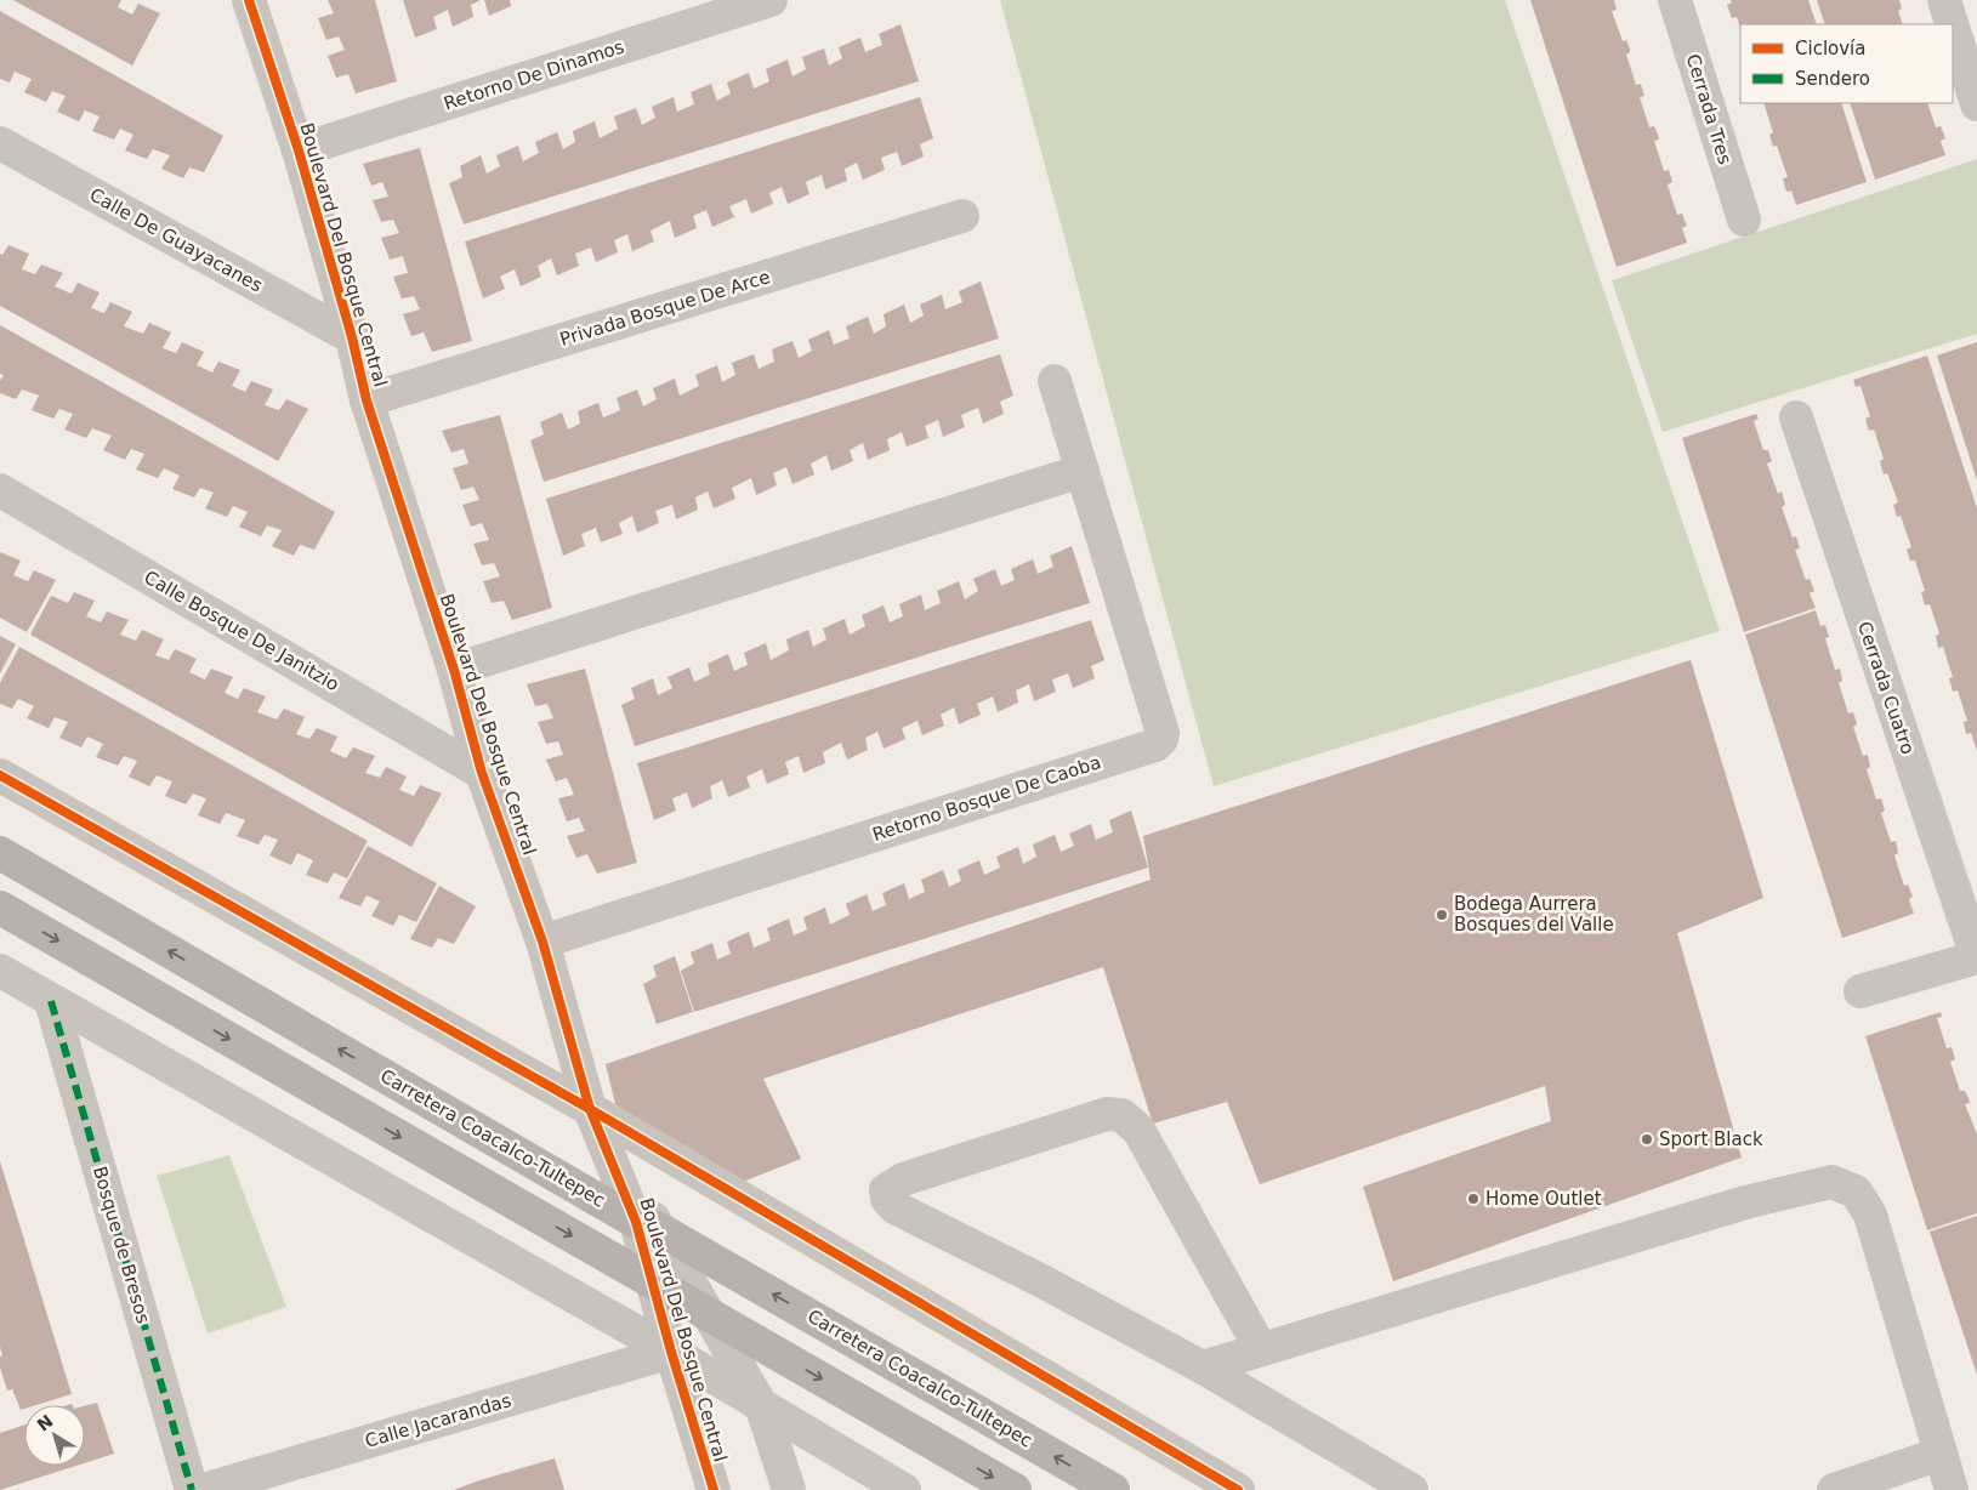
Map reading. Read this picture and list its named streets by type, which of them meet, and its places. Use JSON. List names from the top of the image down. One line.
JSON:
{"streets":{"main road":["Carretera Coacalco-Tultepec"],"street":["Retorno De Dinamos","Cerrada Tres","Calle De Guayacanes","Boulevard Del Bosque Central","Privada Bosque De Arce","Calle Bosque De Janitzio","Cerrada Cuatro","Retorno Bosque De Caoba","Bosque de Bresos","Calle Jacarandas"]},"crossings":[["Retorno De Dinamos","Boulevard Del Bosque Central"],["Calle De Guayacanes","Boulevard Del Bosque Central"],["Boulevard Del Bosque Central","Privada Bosque De Arce"],["Boulevard Del Bosque Central","Calle Bosque De Janitzio"],["Boulevard Del Bosque Central","Retorno Bosque De Caoba"],["Boulevard Del Bosque Central","Carretera Coacalco-Tultepec"],["Boulevard Del Bosque Central","Calle Jacarandas"]],"places":["Bodega Aurrera Bosques del Valle","Sport Black","Home Outlet"],"legend":["Ciclovía","Sendero"],"north":"top left"}
